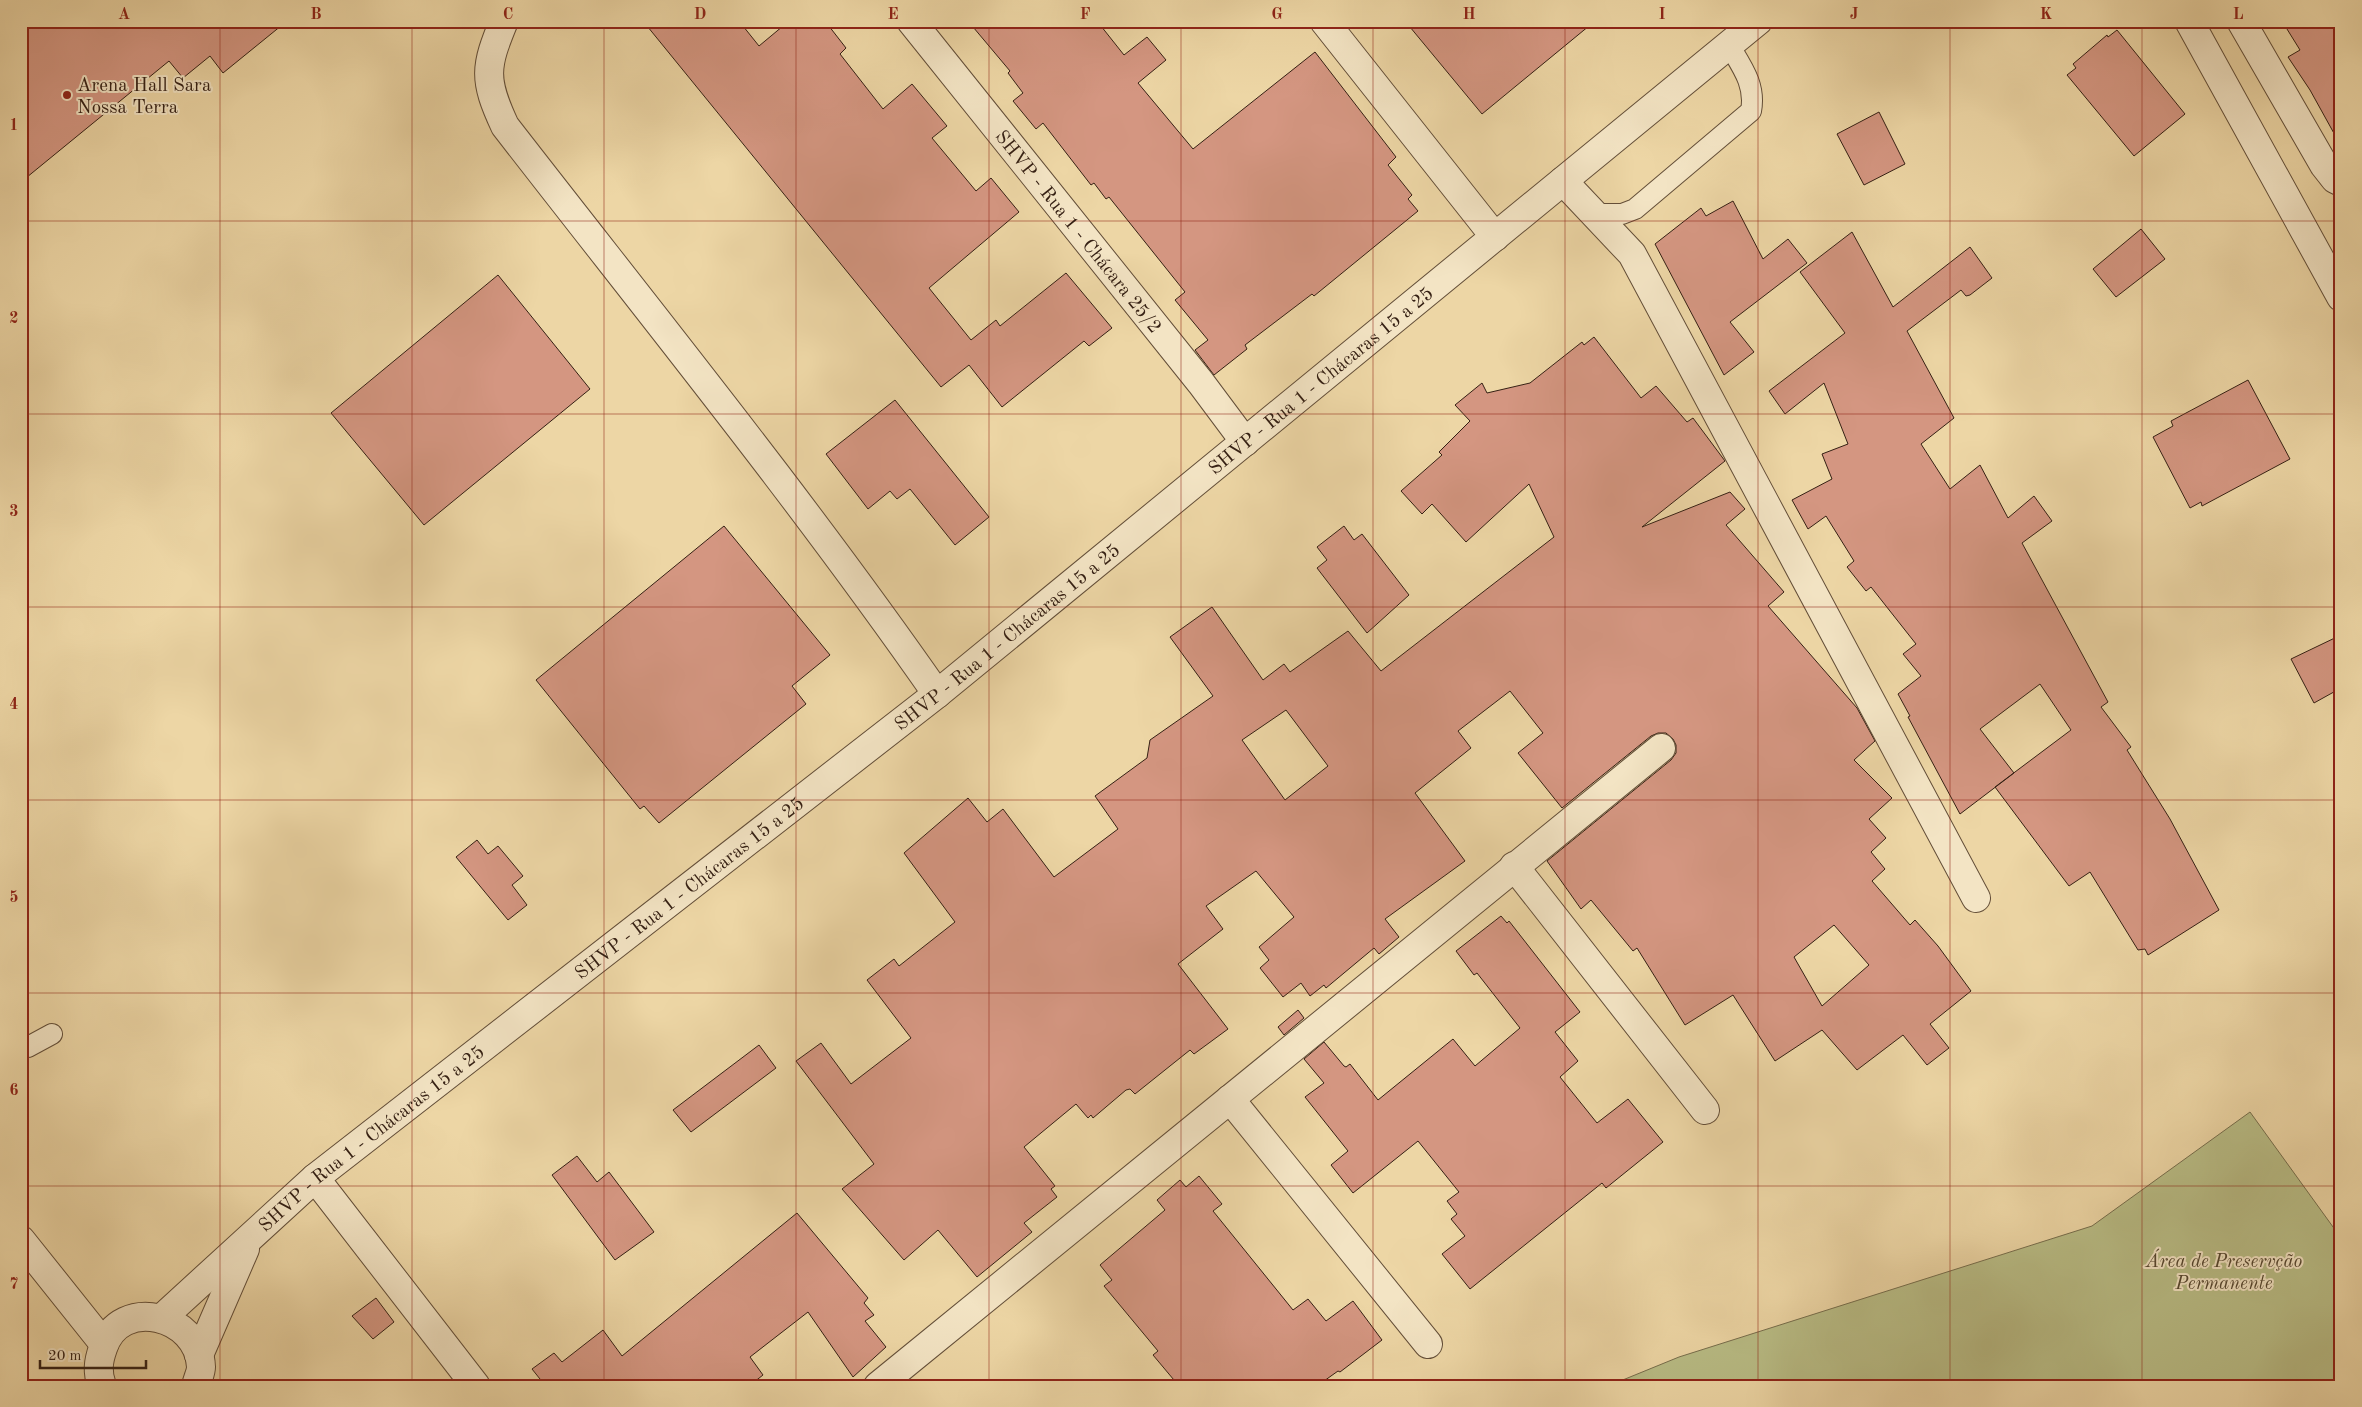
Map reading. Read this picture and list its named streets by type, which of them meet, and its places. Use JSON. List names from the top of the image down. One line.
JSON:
{"streets":{"street":["SHVP - Rua 1 - Chácara 25/2","SHVP - Rua 1 - Chácaras 15 a 25"]},"crossings":[["SHVP - Rua 1 - Chácara 25/2","SHVP - Rua 1 - Chácaras 15 a 25"]],"parks":["Área de Preservção Permanente"],"places":["Arena Hall Sara Nossa Terra"],"scale_bar":"20 m","grid":{"columns":["A","B","C","D","E","F","G","H","I","J","K","L"],"rows":["1","2","3","4","5","6","7"]}}
